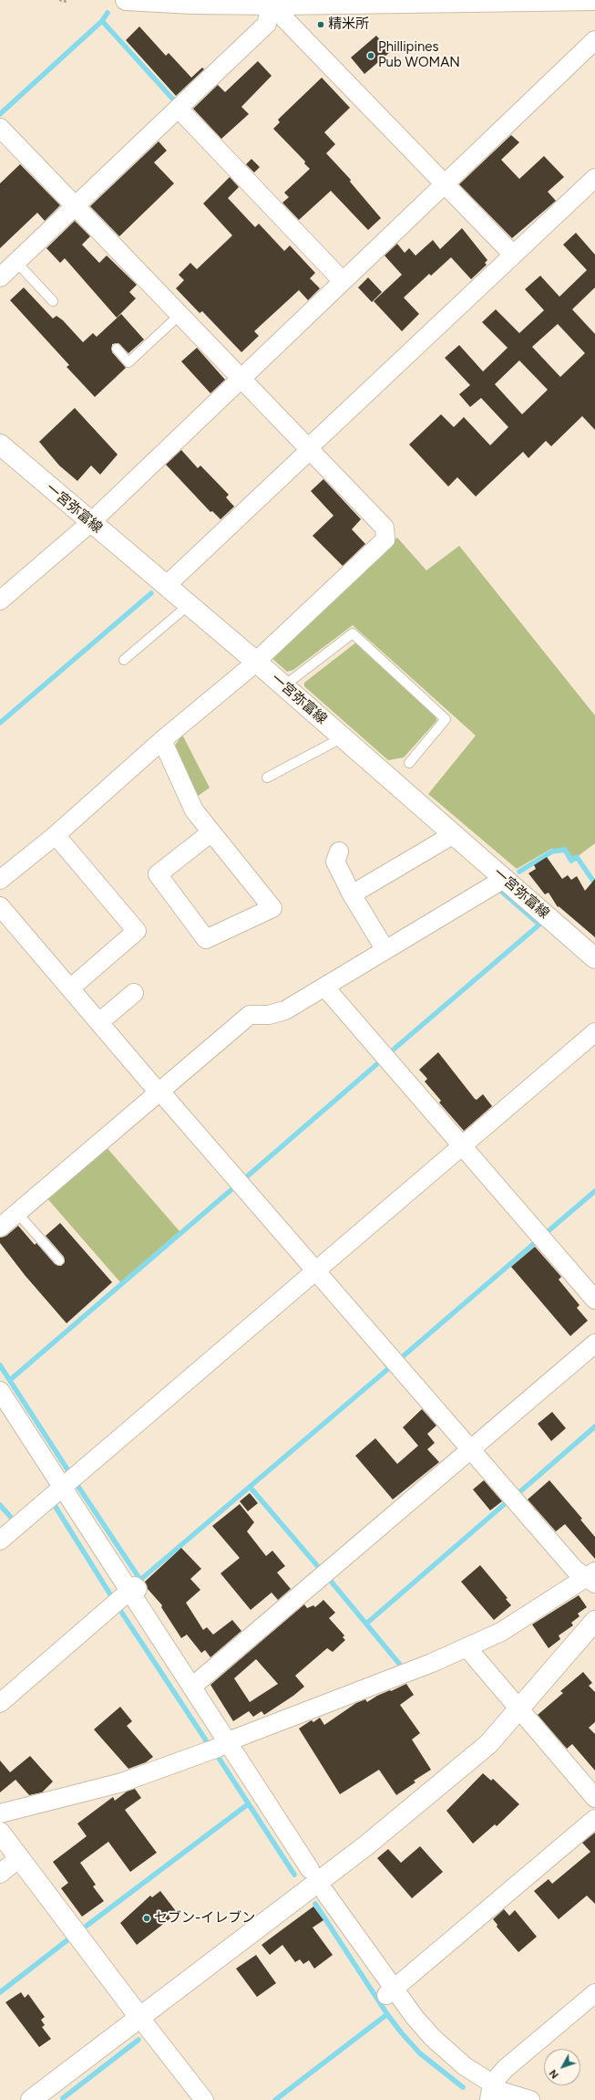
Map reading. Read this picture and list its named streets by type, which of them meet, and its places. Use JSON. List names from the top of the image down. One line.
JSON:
{"streets":{"main road":["一宮弥富線"]},"places":["精米所","Phillipines Pub WOMAN","セブン-イレブン"],"north":"bottom left"}
